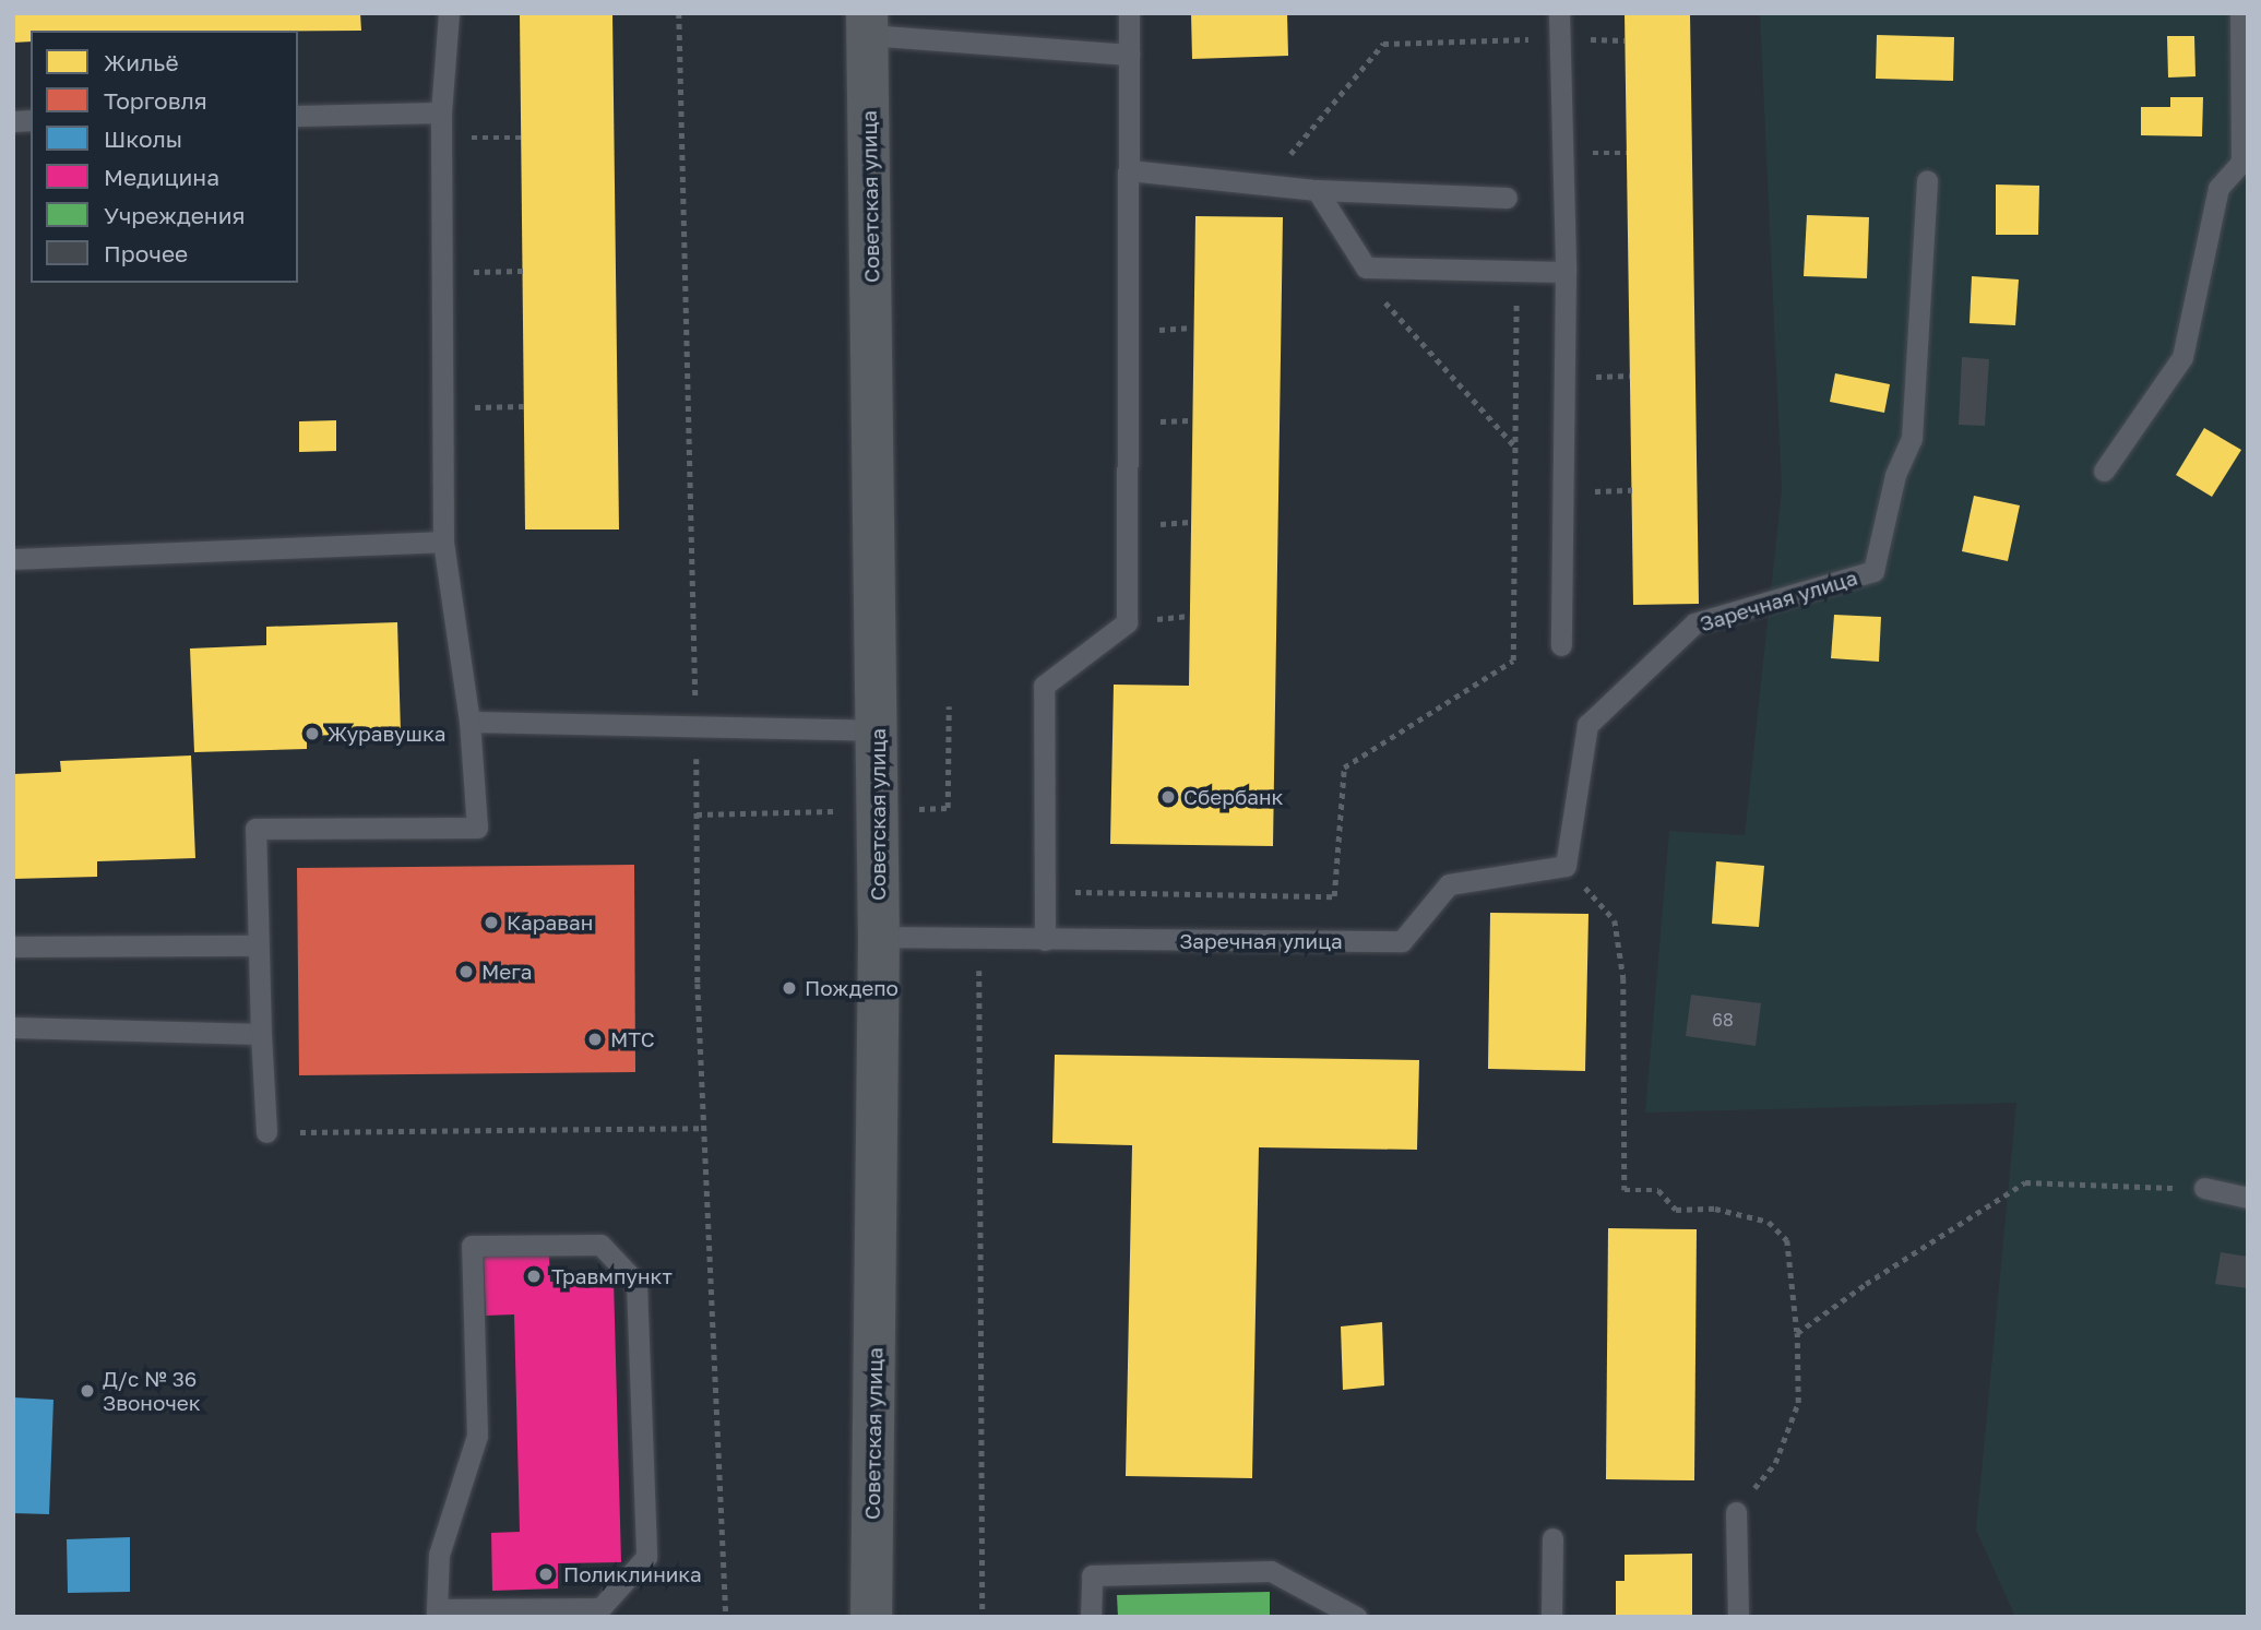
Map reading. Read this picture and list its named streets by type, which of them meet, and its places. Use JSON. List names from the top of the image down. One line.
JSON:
{"streets":{"main road":["Советская улица"],"lane":["Заречная улица"]},"crossings":[["Советская улица","Заречная улица"]],"places":["Журавушка","Сбербанк","Караван","Мега","Пождепо","МТС","Травмпункт","Д/с № 36 Звоночек","Поликлиника"],"house_numbers":["68"],"legend":["Жильё","Торговля","Школы","Медицина","Учреждения","Прочее"]}
